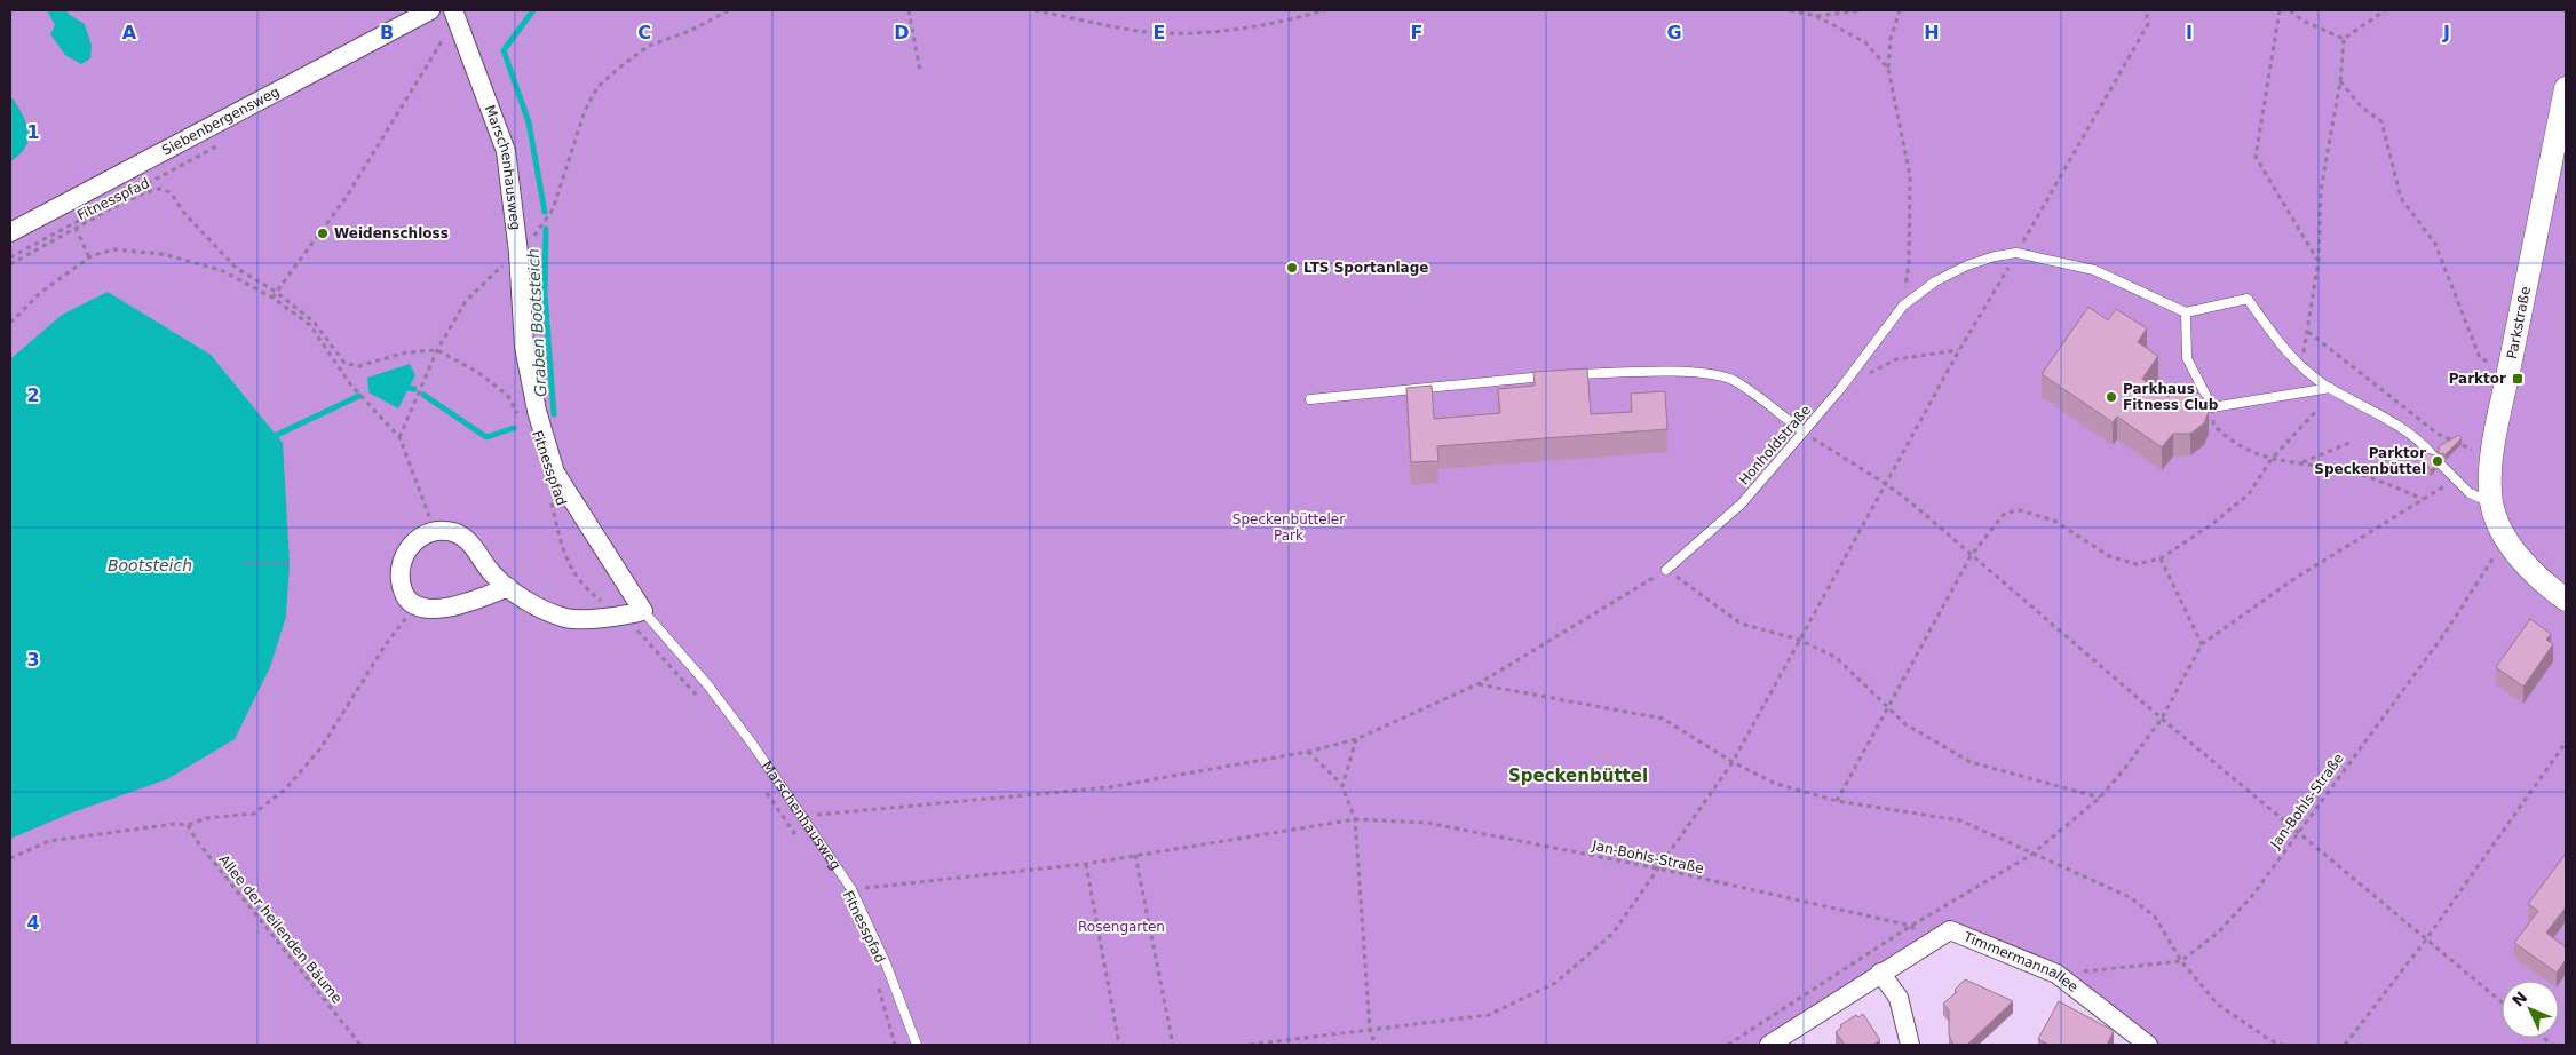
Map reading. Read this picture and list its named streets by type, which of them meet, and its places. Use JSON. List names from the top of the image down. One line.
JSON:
{"streets":{"street":["Siebenbergensweg","Marschenhausweg","Parkstraße","Timmermannallee"],"lane":["Honholdstraße"],"path":["Fitnesspfad","Jan-Bohls-Straße","Allee der heilenden Bäume"]},"crossings":[["Marschenhausweg","Jan-Bohls-Straße"],["Parkstraße","Jan-Bohls-Straße"]],"districts":["Speckenbüttel"],"water":["Graben Bootsteich","Bootsteich"],"parks":["Speckenbütteler Park","Rosengarten"],"places":{"other":["Weidenschloss","LTS Sportanlage","Parkhaus Fitness Club","Parktor Speckenbüttel"],"transit":["Parktor"]},"north":"top left","grid":{"columns":["A","B","C","D","E","F","G","H","I","J"],"rows":["1","2","3","4"]}}
